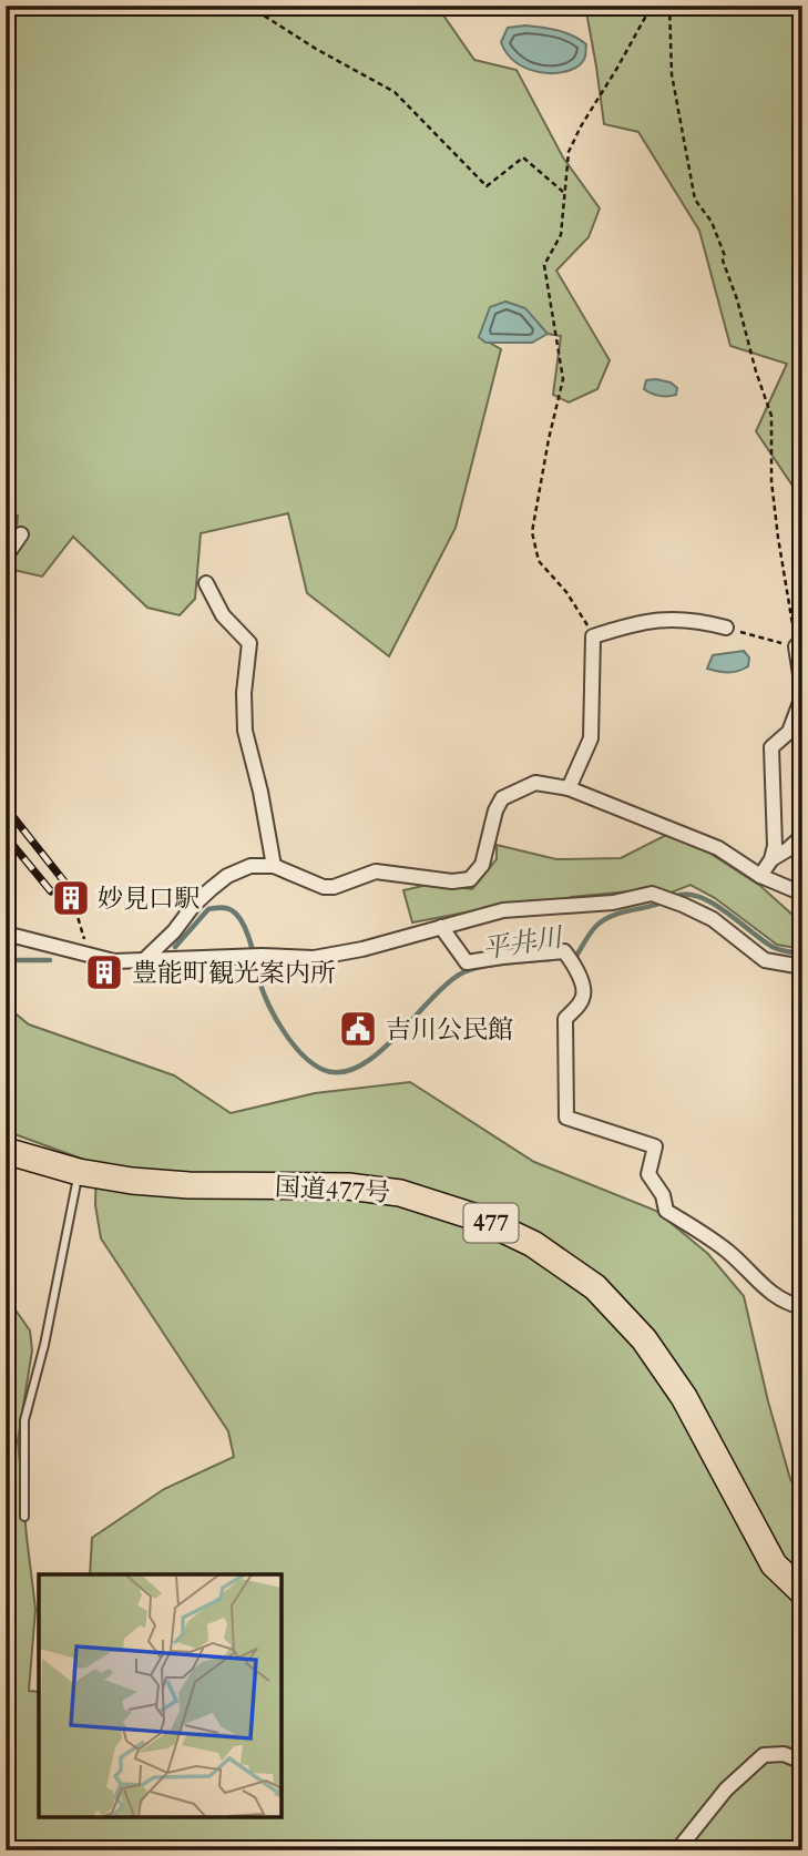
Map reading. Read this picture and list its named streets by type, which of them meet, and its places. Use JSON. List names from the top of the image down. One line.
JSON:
{"streets":{"highway":["国道477号","477"]},"water":["平井川"],"places":{"building":["妙見口駅","豊能町観光案内所"],"public building":["吉川公民館"]}}
